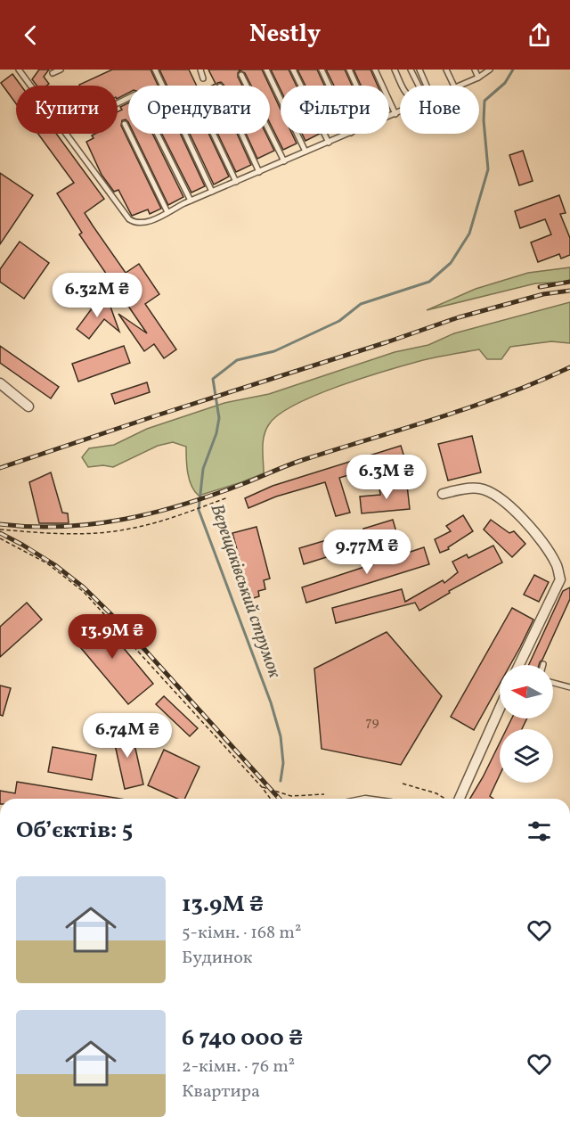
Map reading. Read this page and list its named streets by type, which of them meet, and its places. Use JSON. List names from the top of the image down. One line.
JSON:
{"water":["Верещаківський струмок"],"house_numbers":["79"],"north":"left","page":{"header":"Nestly","chip":["Купити","Орендувати","Фільтри","Нове"],"price":["6.32M ₴","6.3M ₴","9.77M ₴","13.9M ₴","6.74M ₴"],"heading":"Об’єктів: 5","list":[{"name":"13.9M ₴","note":"5-кімн. · 168 m² · Будинок"},{"name":"6 740 000 ₴","note":"2-кімн. · 76 m² · Квартира"}]}}
